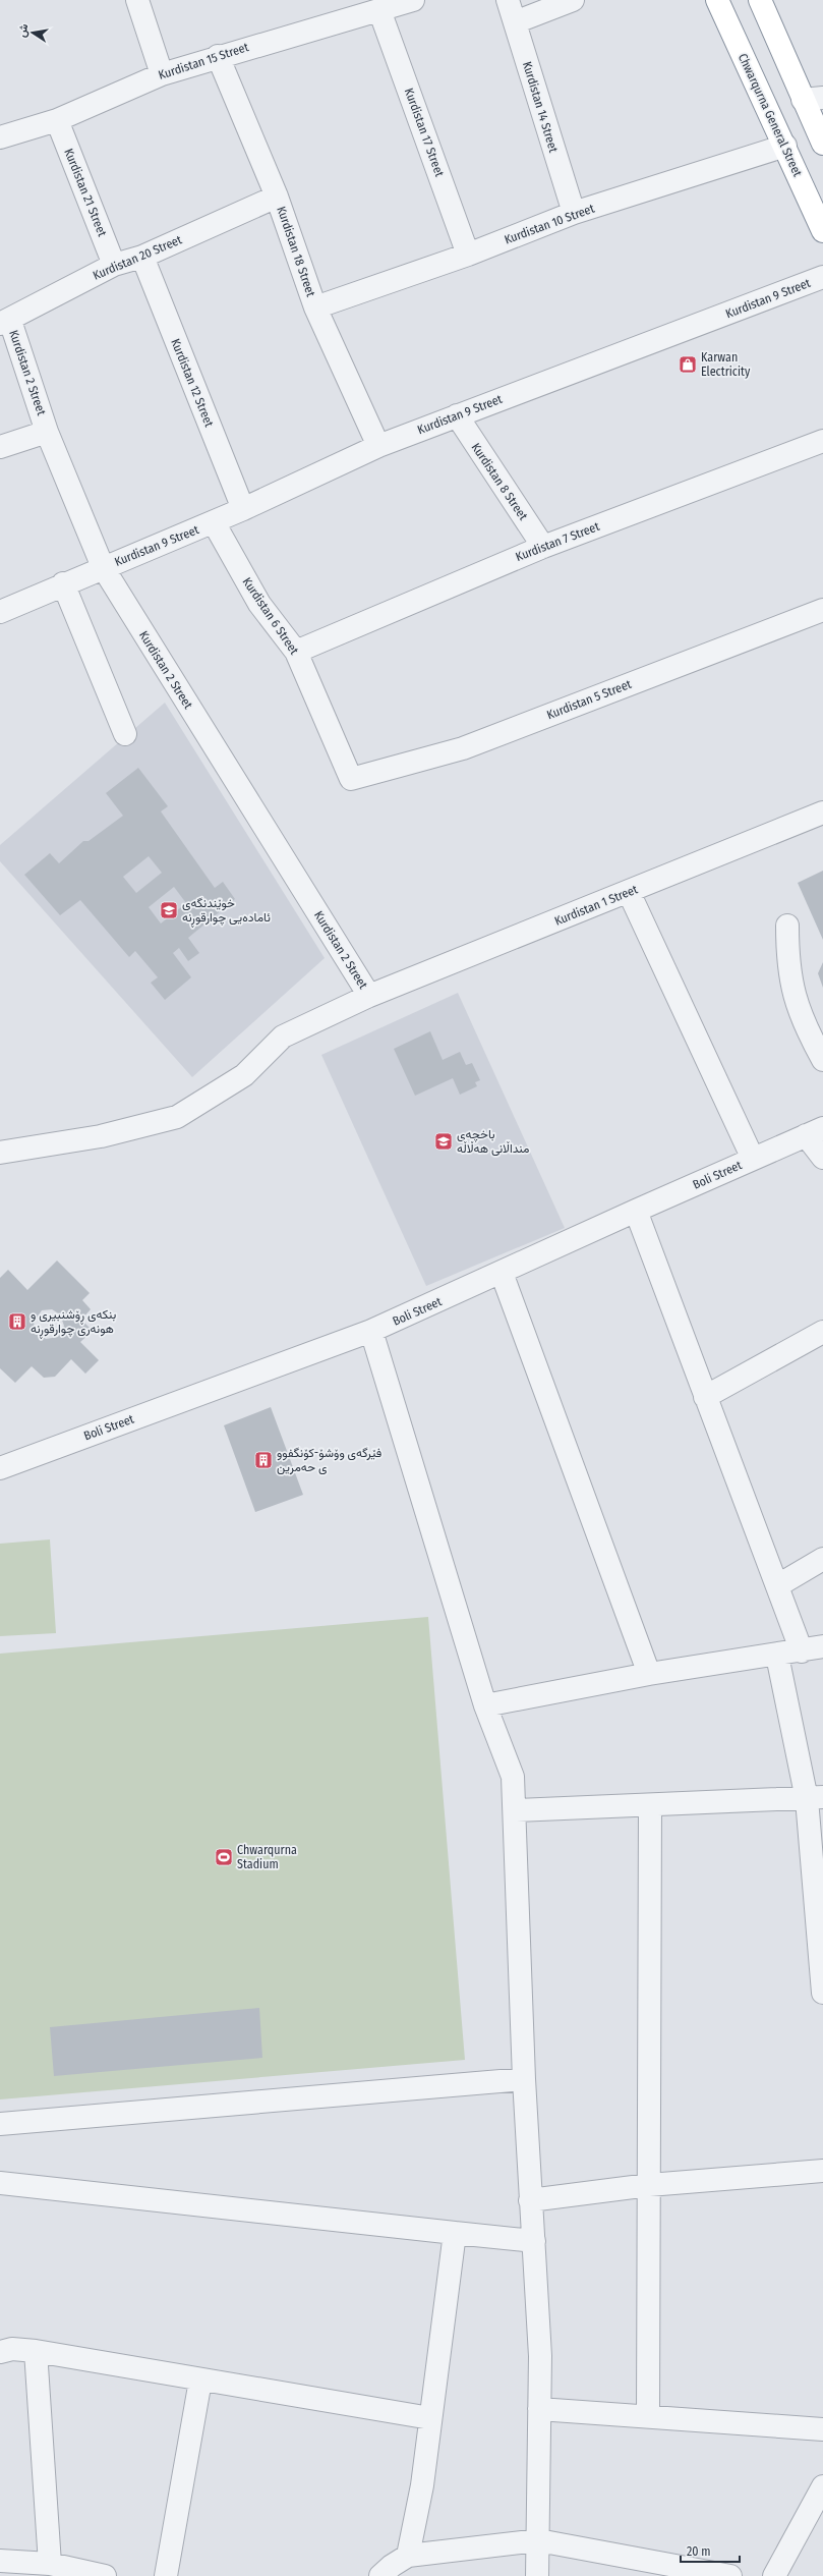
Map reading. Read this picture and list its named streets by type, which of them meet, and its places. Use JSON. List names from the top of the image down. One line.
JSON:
{"streets":{"highway":["Chwarqurna General Street"],"street":["Kurdistan 15 Street","Kurdistan 14 Street","Kurdistan 17 Street","Kurdistan 21 Street","Kurdistan 10 Street","Kurdistan 18 Street","Kurdistan 20 Street","Kurdistan 9 Street","Kurdistan 2 Street","Kurdistan 12 Street","Kurdistan 8 Street","Kurdistan 7 Street","Kurdistan 6 Street","Kurdistan 5 Street","Kurdistan 1 Street","Boli Street"]},"crossings":[["Kurdistan 15 Street","Kurdistan 17 Street"],["Kurdistan 15 Street","Kurdistan 21 Street"],["Kurdistan 15 Street","Kurdistan 18 Street"],["Kurdistan 14 Street","Kurdistan 10 Street"],["Chwarqurna General Street","Kurdistan 10 Street"],["Kurdistan 17 Street","Kurdistan 10 Street"],["Kurdistan 21 Street","Kurdistan 20 Street"],["Kurdistan 10 Street","Kurdistan 18 Street"],["Kurdistan 18 Street","Kurdistan 20 Street"],["Kurdistan 18 Street","Kurdistan 9 Street"],["Kurdistan 20 Street","Kurdistan 2 Street"],["Kurdistan 20 Street","Kurdistan 12 Street"],["Kurdistan 9 Street","Kurdistan 2 Street"],["Kurdistan 9 Street","Kurdistan 12 Street"],["Kurdistan 9 Street","Kurdistan 8 Street"],["Kurdistan 9 Street","Kurdistan 6 Street"],["Kurdistan 2 Street","Kurdistan 1 Street"],["Kurdistan 8 Street","Kurdistan 7 Street"],["Kurdistan 7 Street","Kurdistan 6 Street"],["Kurdistan 6 Street","Kurdistan 5 Street"]],"places":{"shop":["Karwan Electricity"],"school or university":["خوێندنگەی ئامادەیی چوارقوڕنە","باخچەی منداڵانی هەڵاڵە"],"building":["بنکەی ڕۆشنبیری و هونەری چوارقوڕنە","فێرگەی وۆشۆ-کۆنگفوو ی حەمرین"],"sports":["Chwarqurna Stadium"]},"scale_bar":"20 m","north":"left"}
